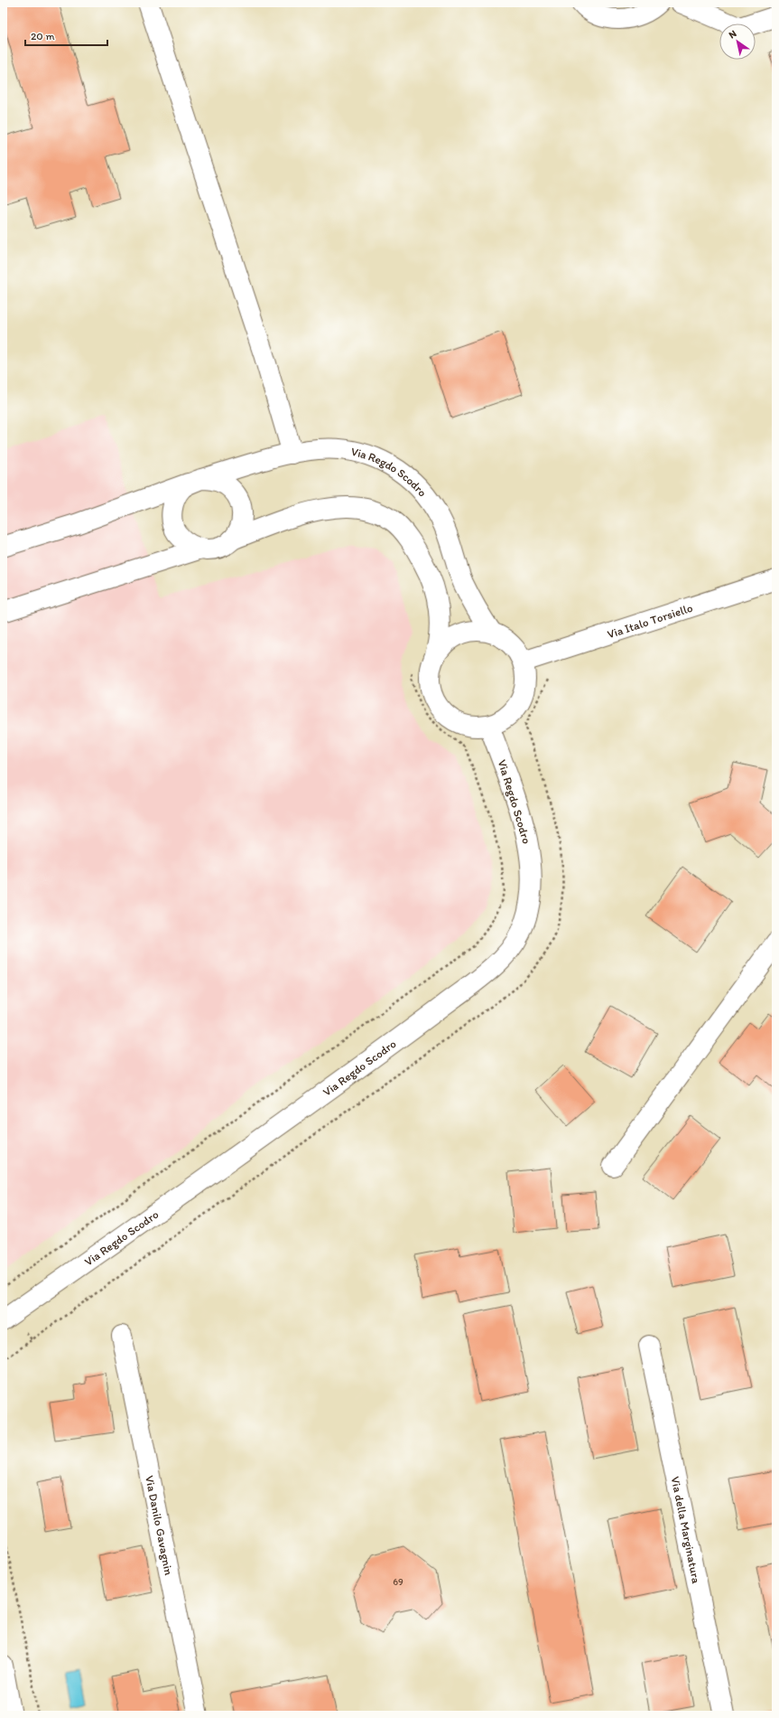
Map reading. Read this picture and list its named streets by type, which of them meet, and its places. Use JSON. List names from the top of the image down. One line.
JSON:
{"streets":{"street":["Via Regdo Scodro","Via Italo Torsiello","Via Danilo Gavagnin","Via della Marginatura"]},"crossings":[["Via Regdo Scodro","Via Italo Torsiello"]],"house_numbers":["69"],"scale_bar":"20 m","north":"top left"}
